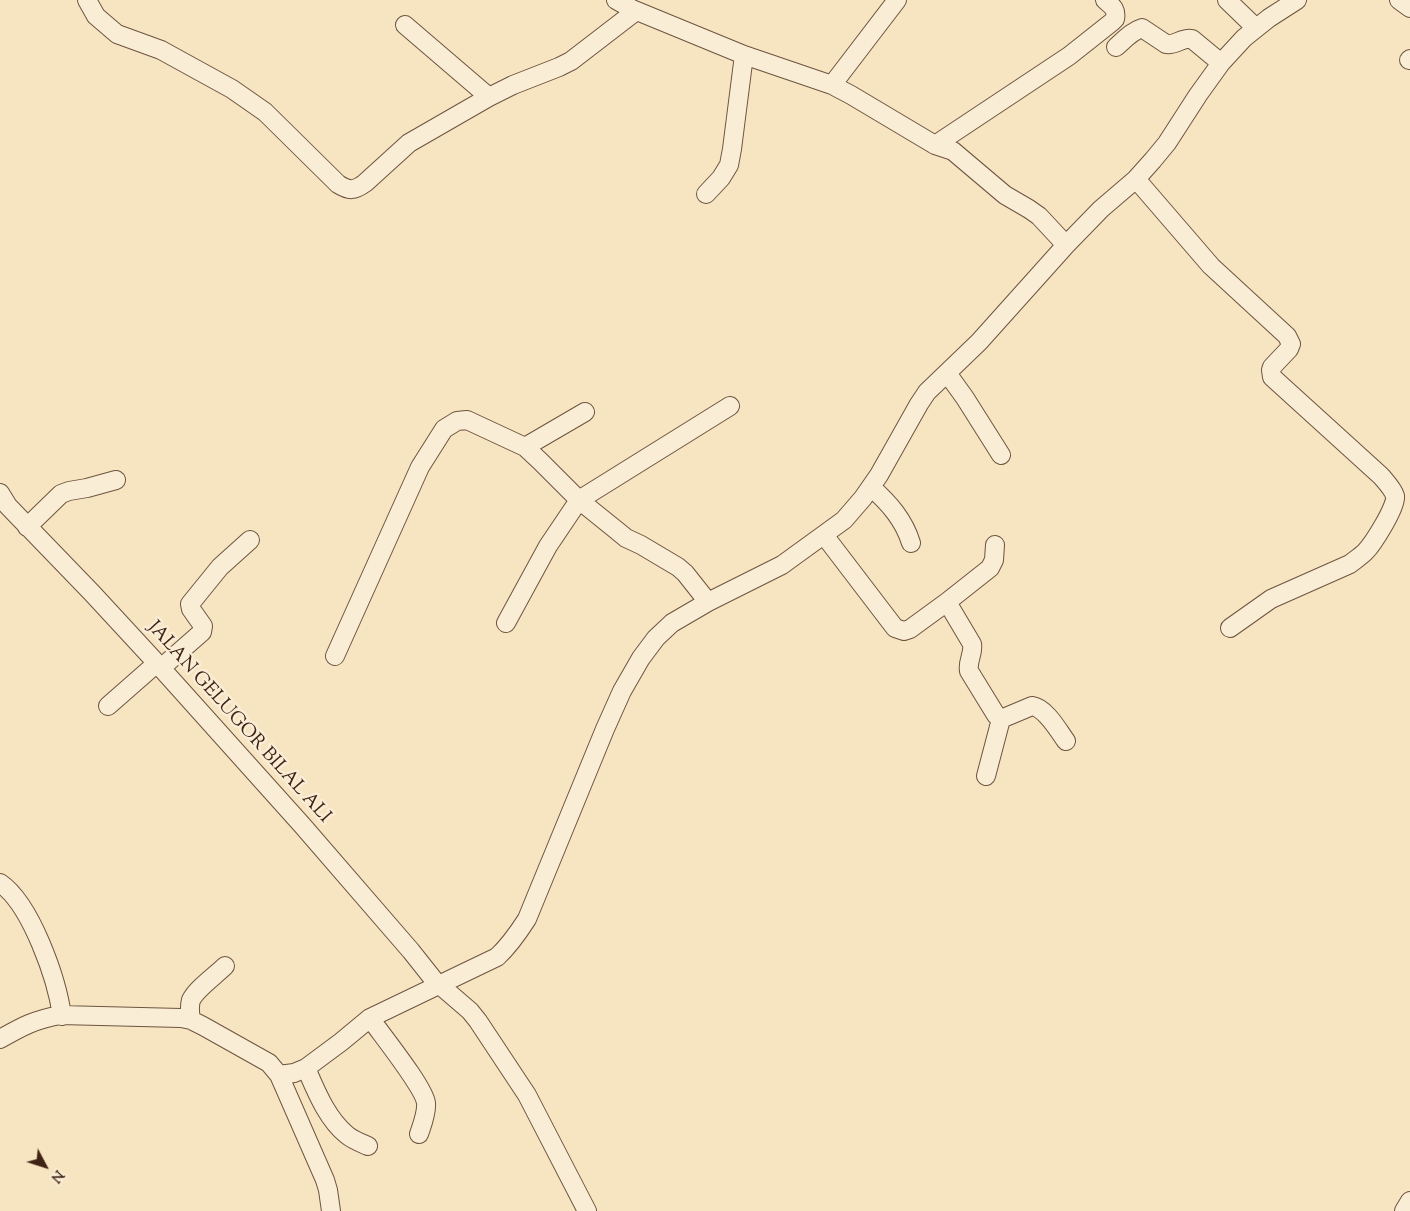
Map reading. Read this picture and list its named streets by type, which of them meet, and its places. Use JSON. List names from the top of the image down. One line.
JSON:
{"streets":{"street":["JALAN GELUGOR BILAL ALI"]},"north":"bottom right"}
